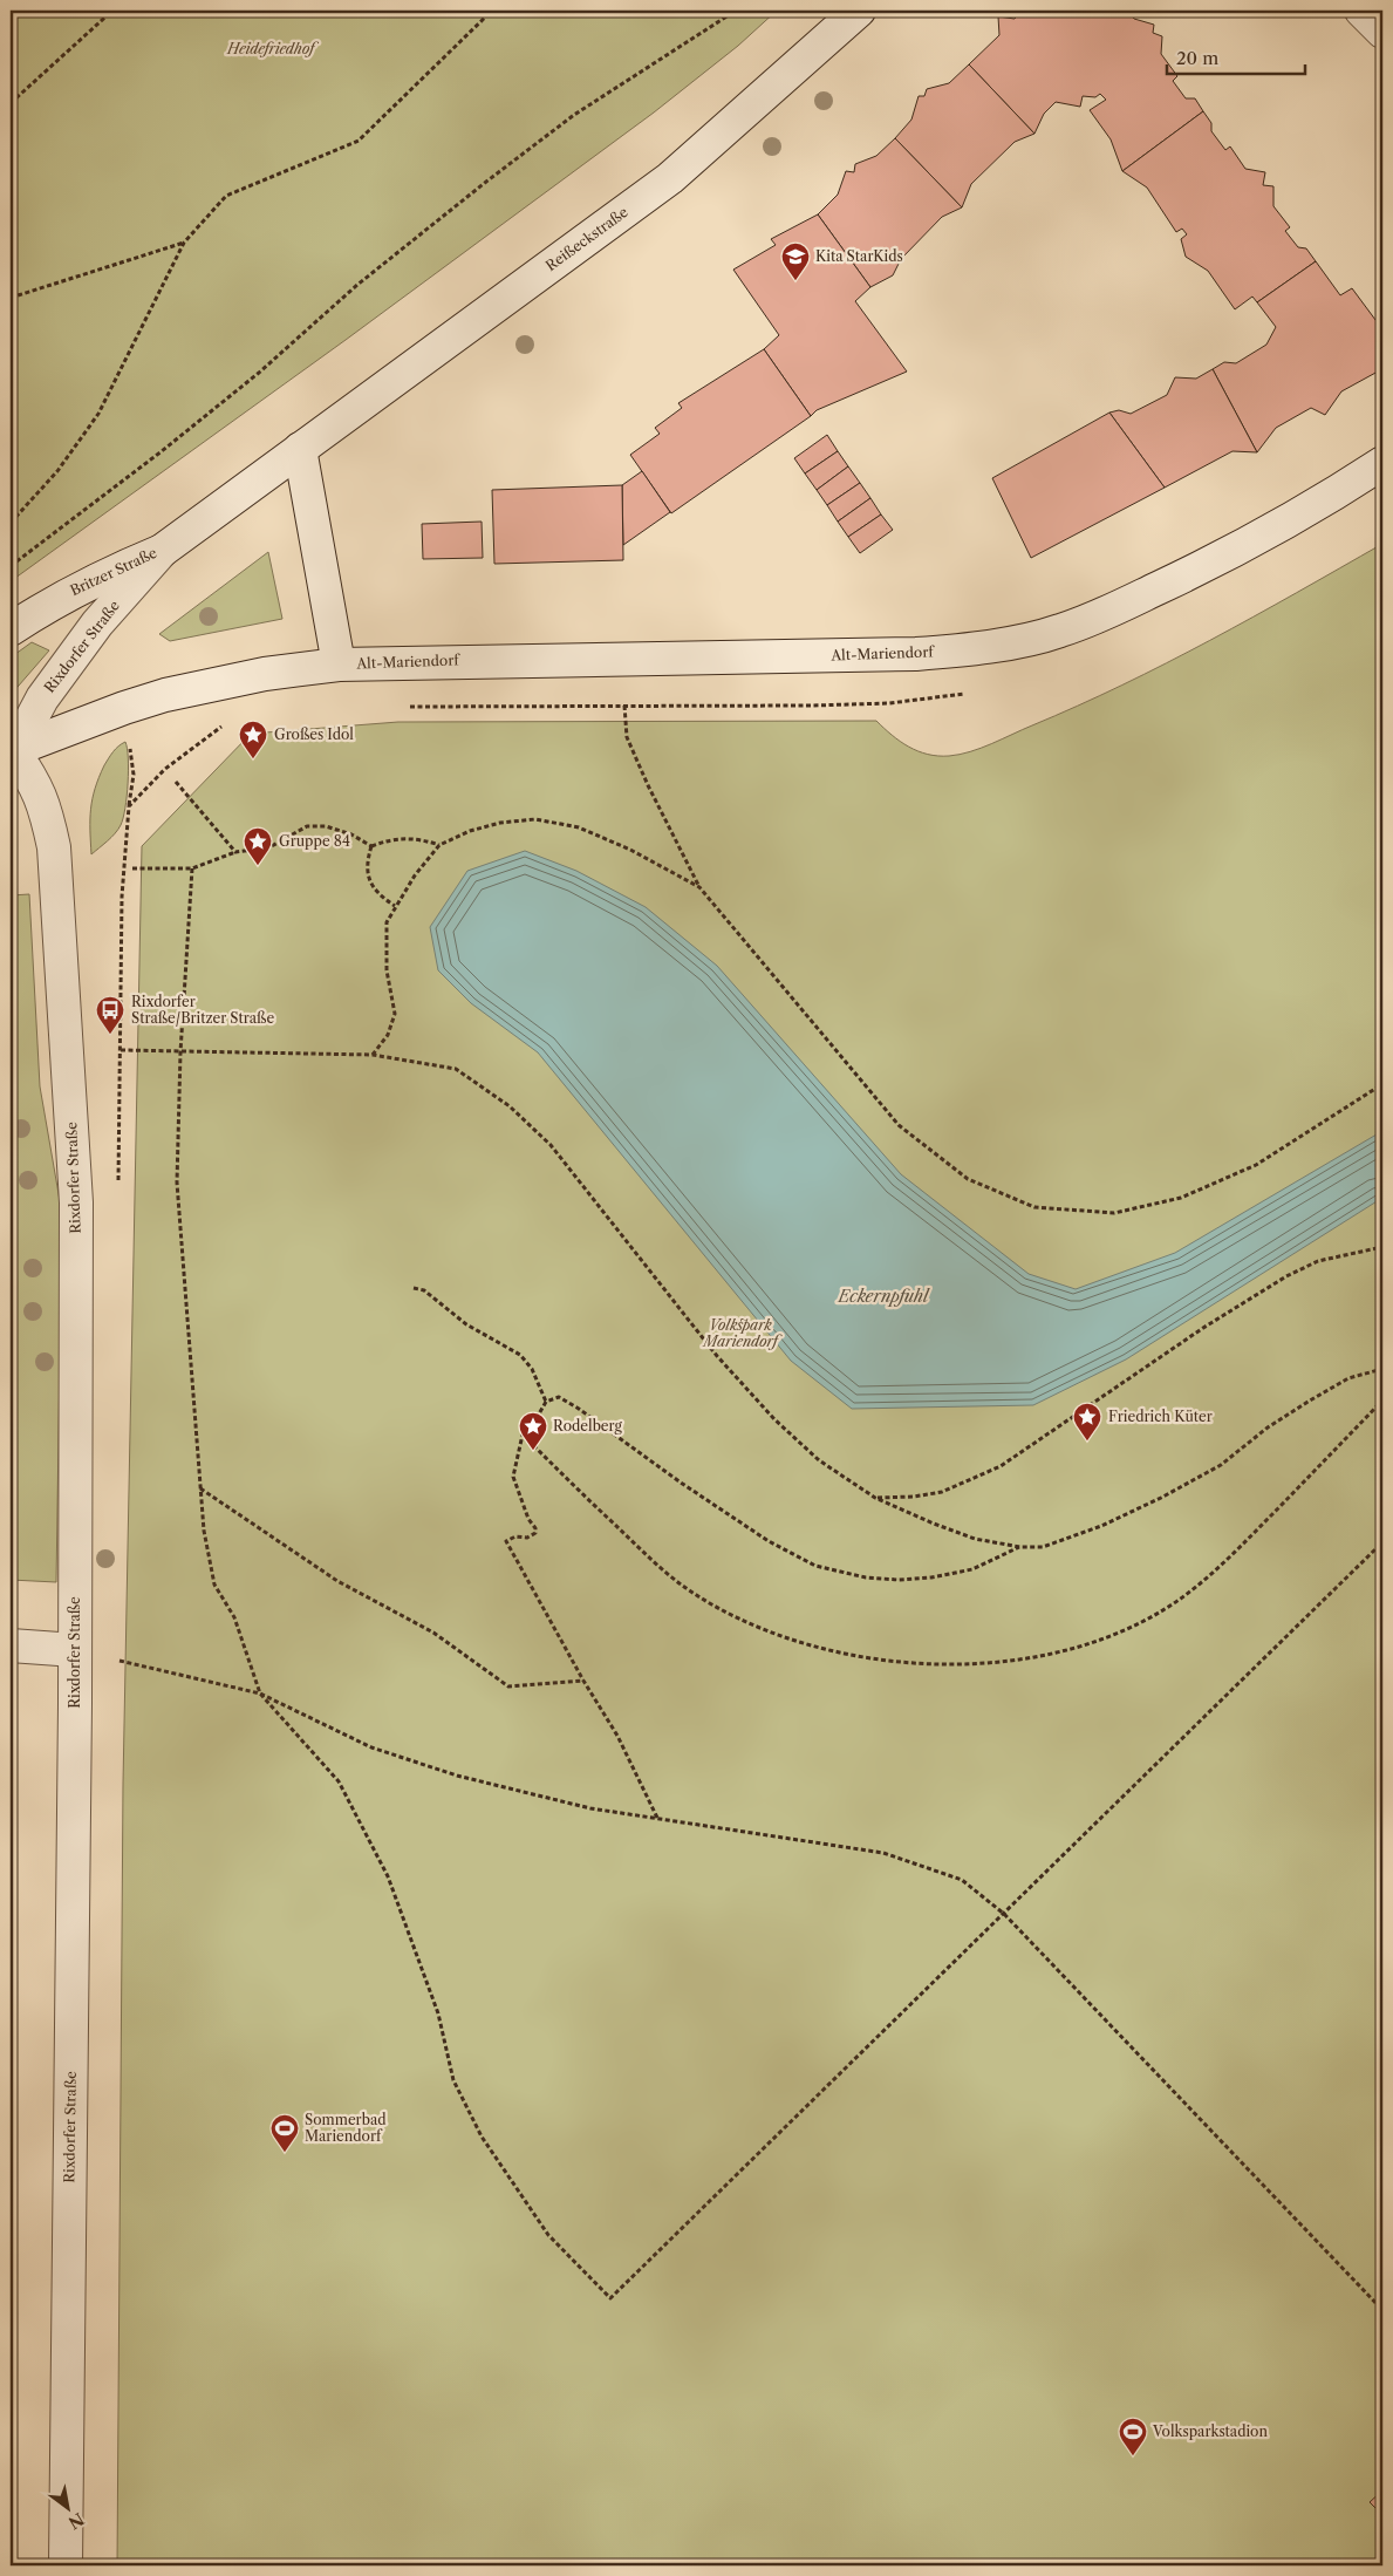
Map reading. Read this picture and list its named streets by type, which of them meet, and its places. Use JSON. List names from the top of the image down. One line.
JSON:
{"streets":{"main road":["Reißeckstraße","Britzer Straße","Rixdorfer Straße","Alt-Mariendorf"]},"crossings":[["Reißeckstraße","Britzer Straße"],["Britzer Straße","Rixdorfer Straße"]],"water":["Eckernpfuhl"],"parks":["Heidefriedhof","Volkspark Mariendorf"],"places":{"school or university":["Kita StarKids"],"place":["Großes Idol","Gruppe 84","Friedrich Küter","Rodelberg"],"bus stop":["Rixdorfer Straße/Britzer Straße"],"sports":["Sommerbad Mariendorf","Volksparkstadion"]},"scale_bar":"20 m","north":"bottom right"}
